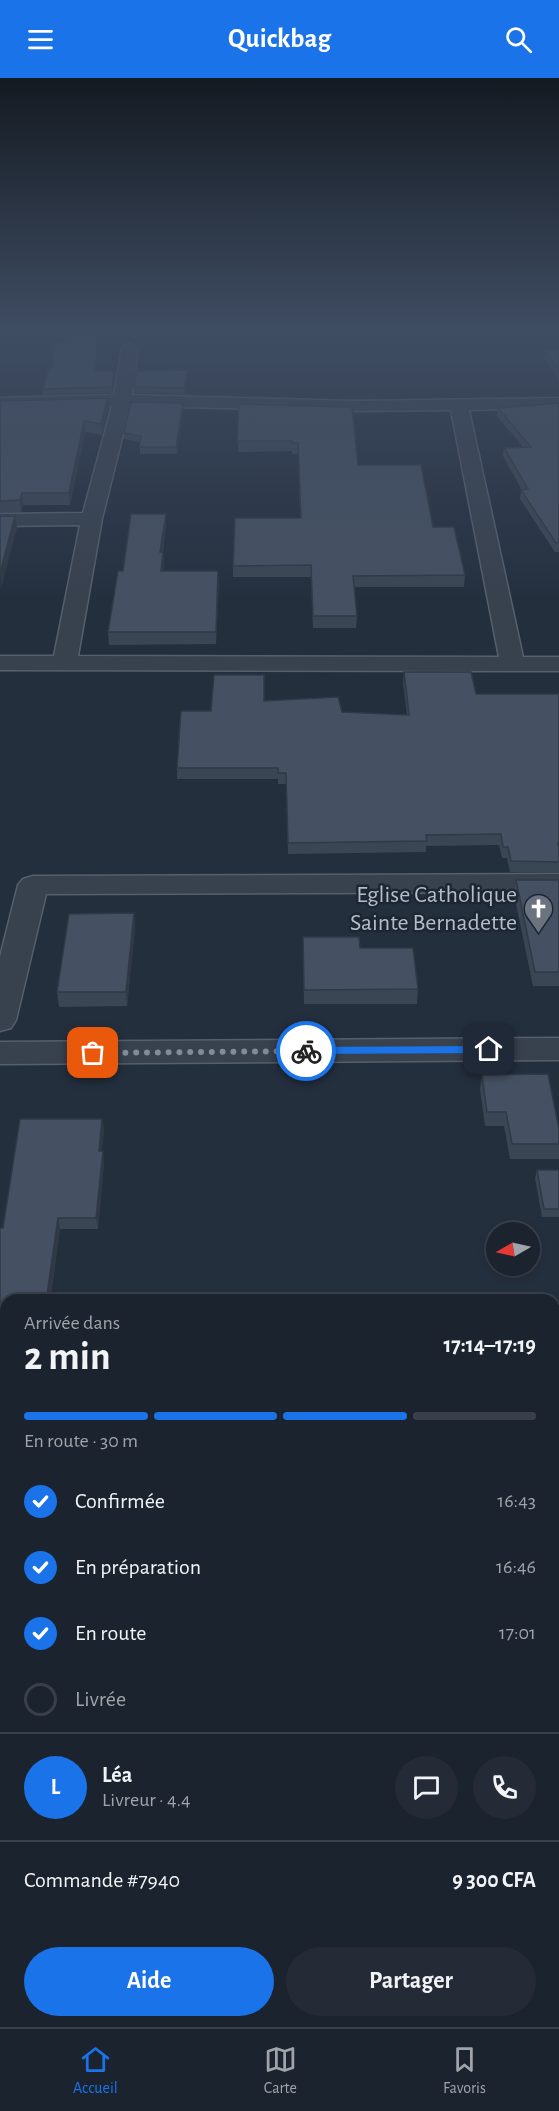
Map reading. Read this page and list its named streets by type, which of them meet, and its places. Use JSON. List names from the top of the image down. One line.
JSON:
{"places":{"church":["Eglise Catholique Sainte Bernadette"]},"north":"left","page":{"header":"Quickbag","heading":["2 min","Arrivée dans","17:14–17:19"],"panel":["Léa","Livreur · 4.4","Commande #7940","9 300 CFA"],"bar":"En route · 30 m","list":[["Confirmée","16:43"],["En préparation","16:46"],["En route","17:01"],"Livrée"],"round":"L","buttons":["Aide","Partager"],"tabs":["Accueil","Carte","Favoris"]}}
